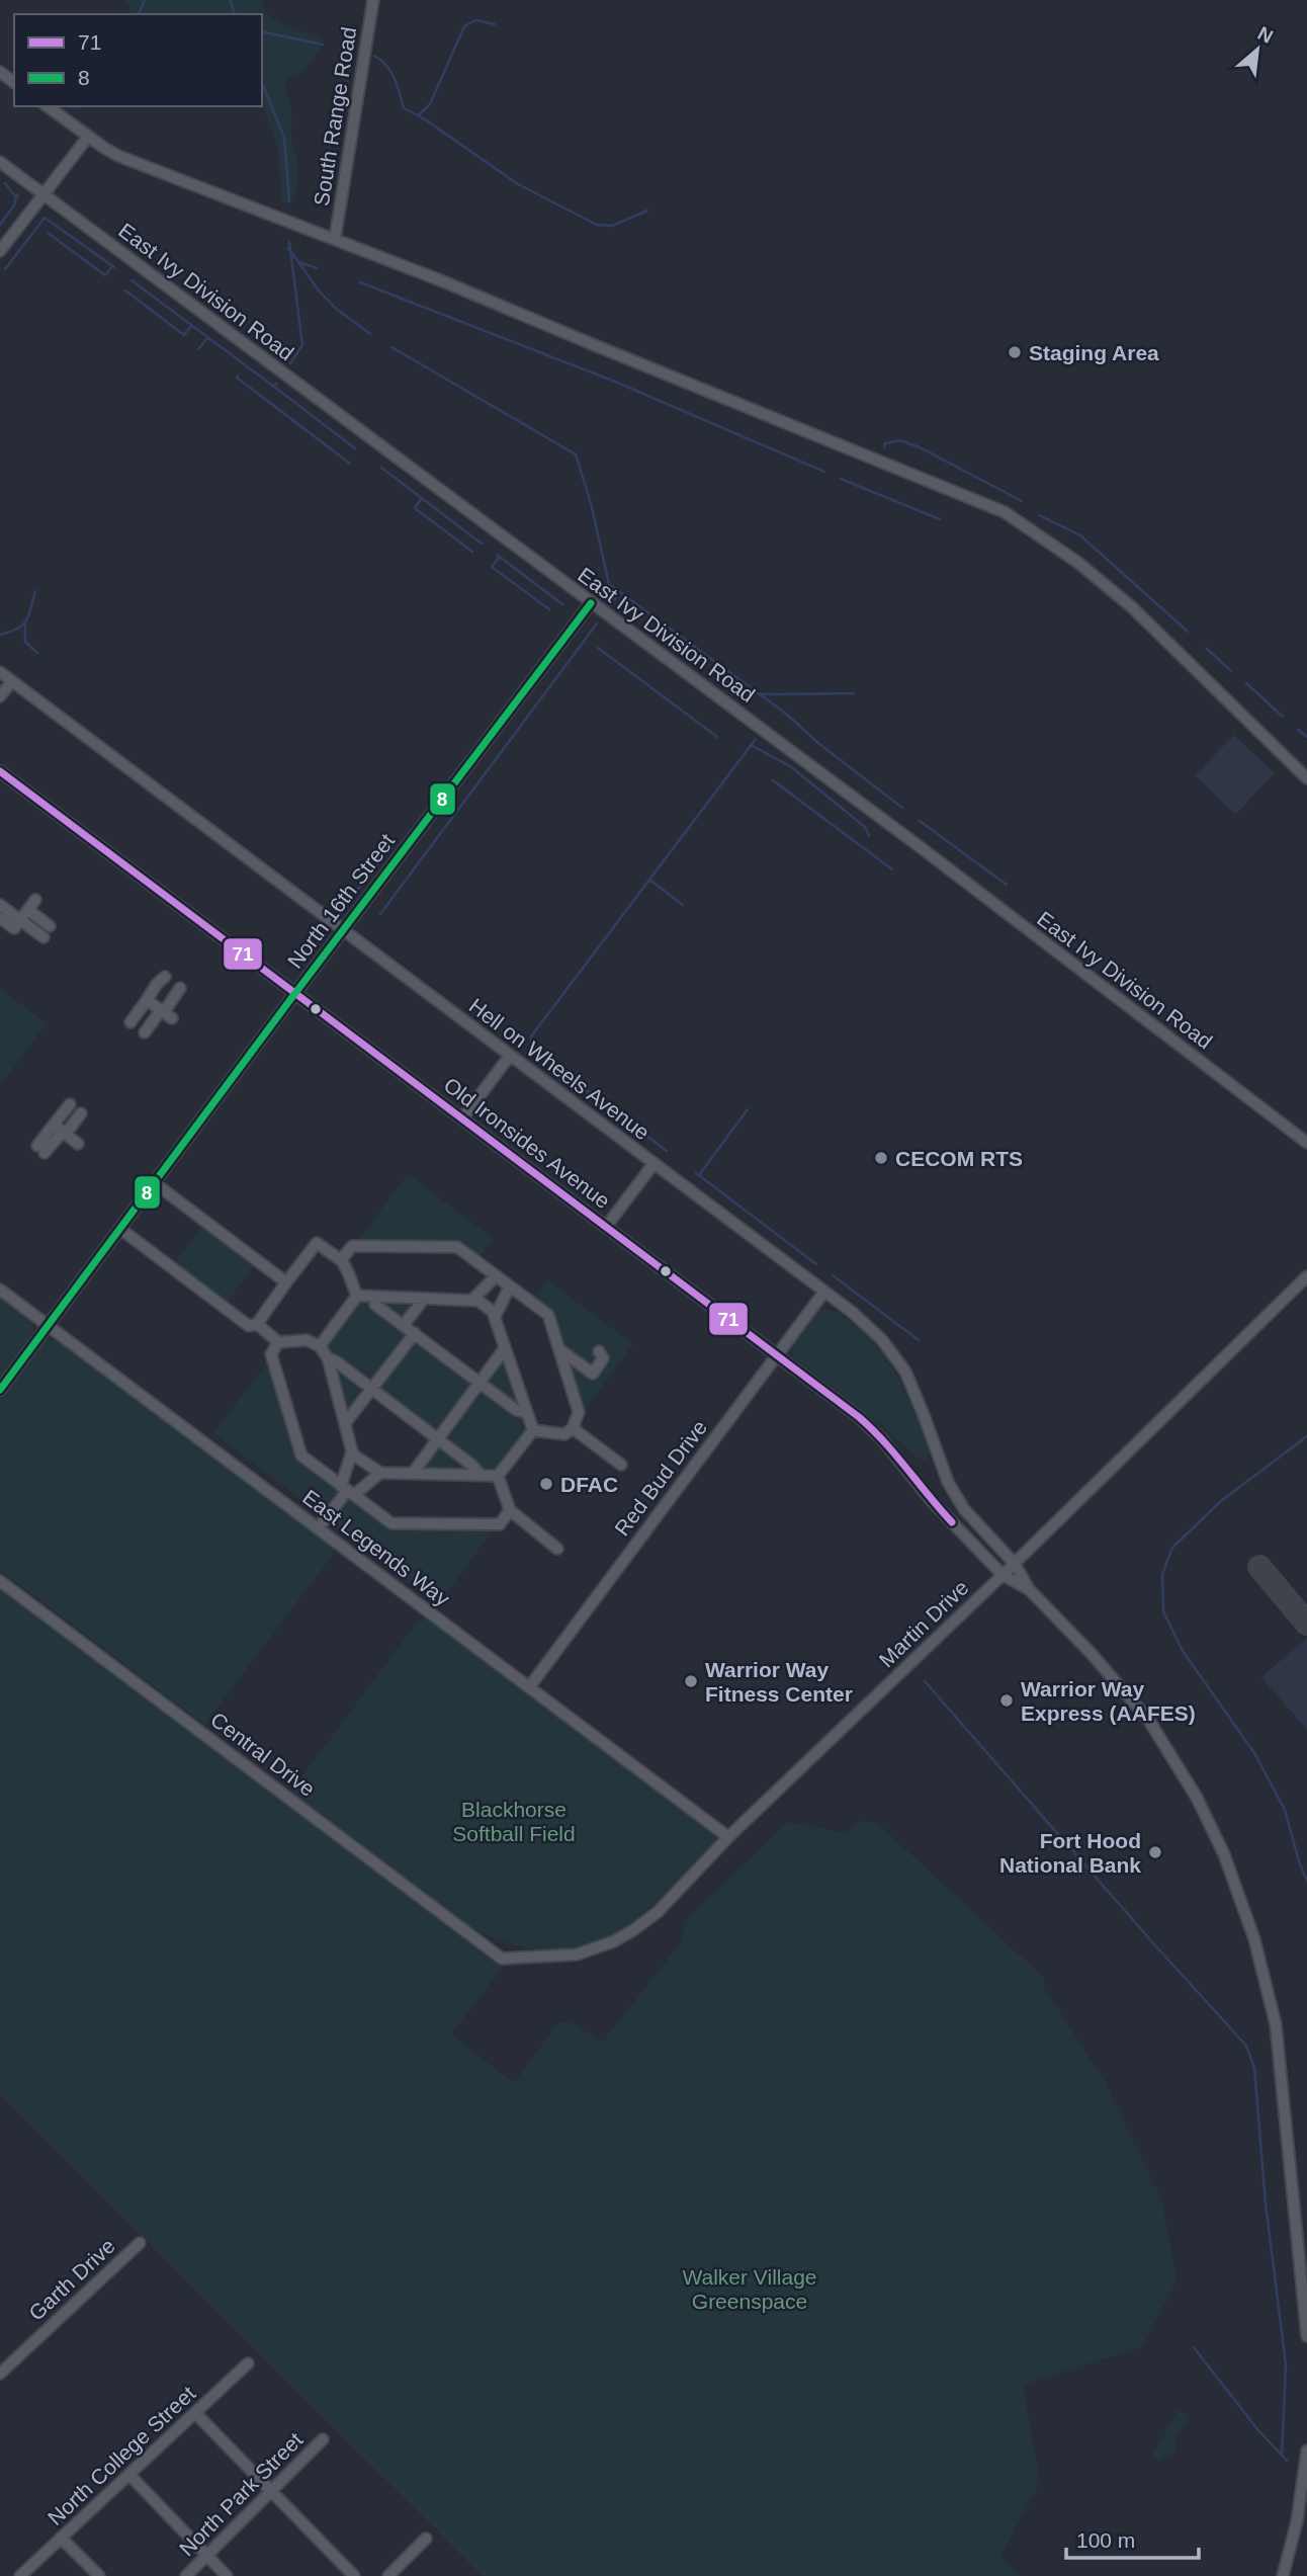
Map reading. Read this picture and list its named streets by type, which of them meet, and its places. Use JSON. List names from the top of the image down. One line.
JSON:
{"streets":{"street":["South Range Road","East Ivy Division Road","North 16th Street","Hell on Wheels Avenue","Old Ironsides Avenue","Red Bud Drive","East Legends Way","Martin Drive","Central Drive","Garth Drive","North College Street","North Park Street"]},"crossings":[["East Ivy Division Road","North 16th Street"],["North 16th Street","Hell on Wheels Avenue"],["North 16th Street","Old Ironsides Avenue"],["North 16th Street","East Legends Way"],["Hell on Wheels Avenue","Old Ironsides Avenue"],["Hell on Wheels Avenue","Red Bud Drive"],["Hell on Wheels Avenue","Martin Drive"],["Old Ironsides Avenue","Red Bud Drive"],["Old Ironsides Avenue","Martin Drive"],["Red Bud Drive","East Legends Way"],["East Legends Way","Martin Drive"],["Martin Drive","Central Drive"]],"parks":["Blackhorse Softball Field","Walker Village Greenspace"],"places":["Staging Area","CECOM RTS","DFAC","Warrior Way Fitness Center","Warrior Way Express (AAFES)","Fort Hood National Bank"],"lines":["transit line 8","transit line 71"],"legend":["71","8"],"scale_bar":"100 m","north":"top right"}
